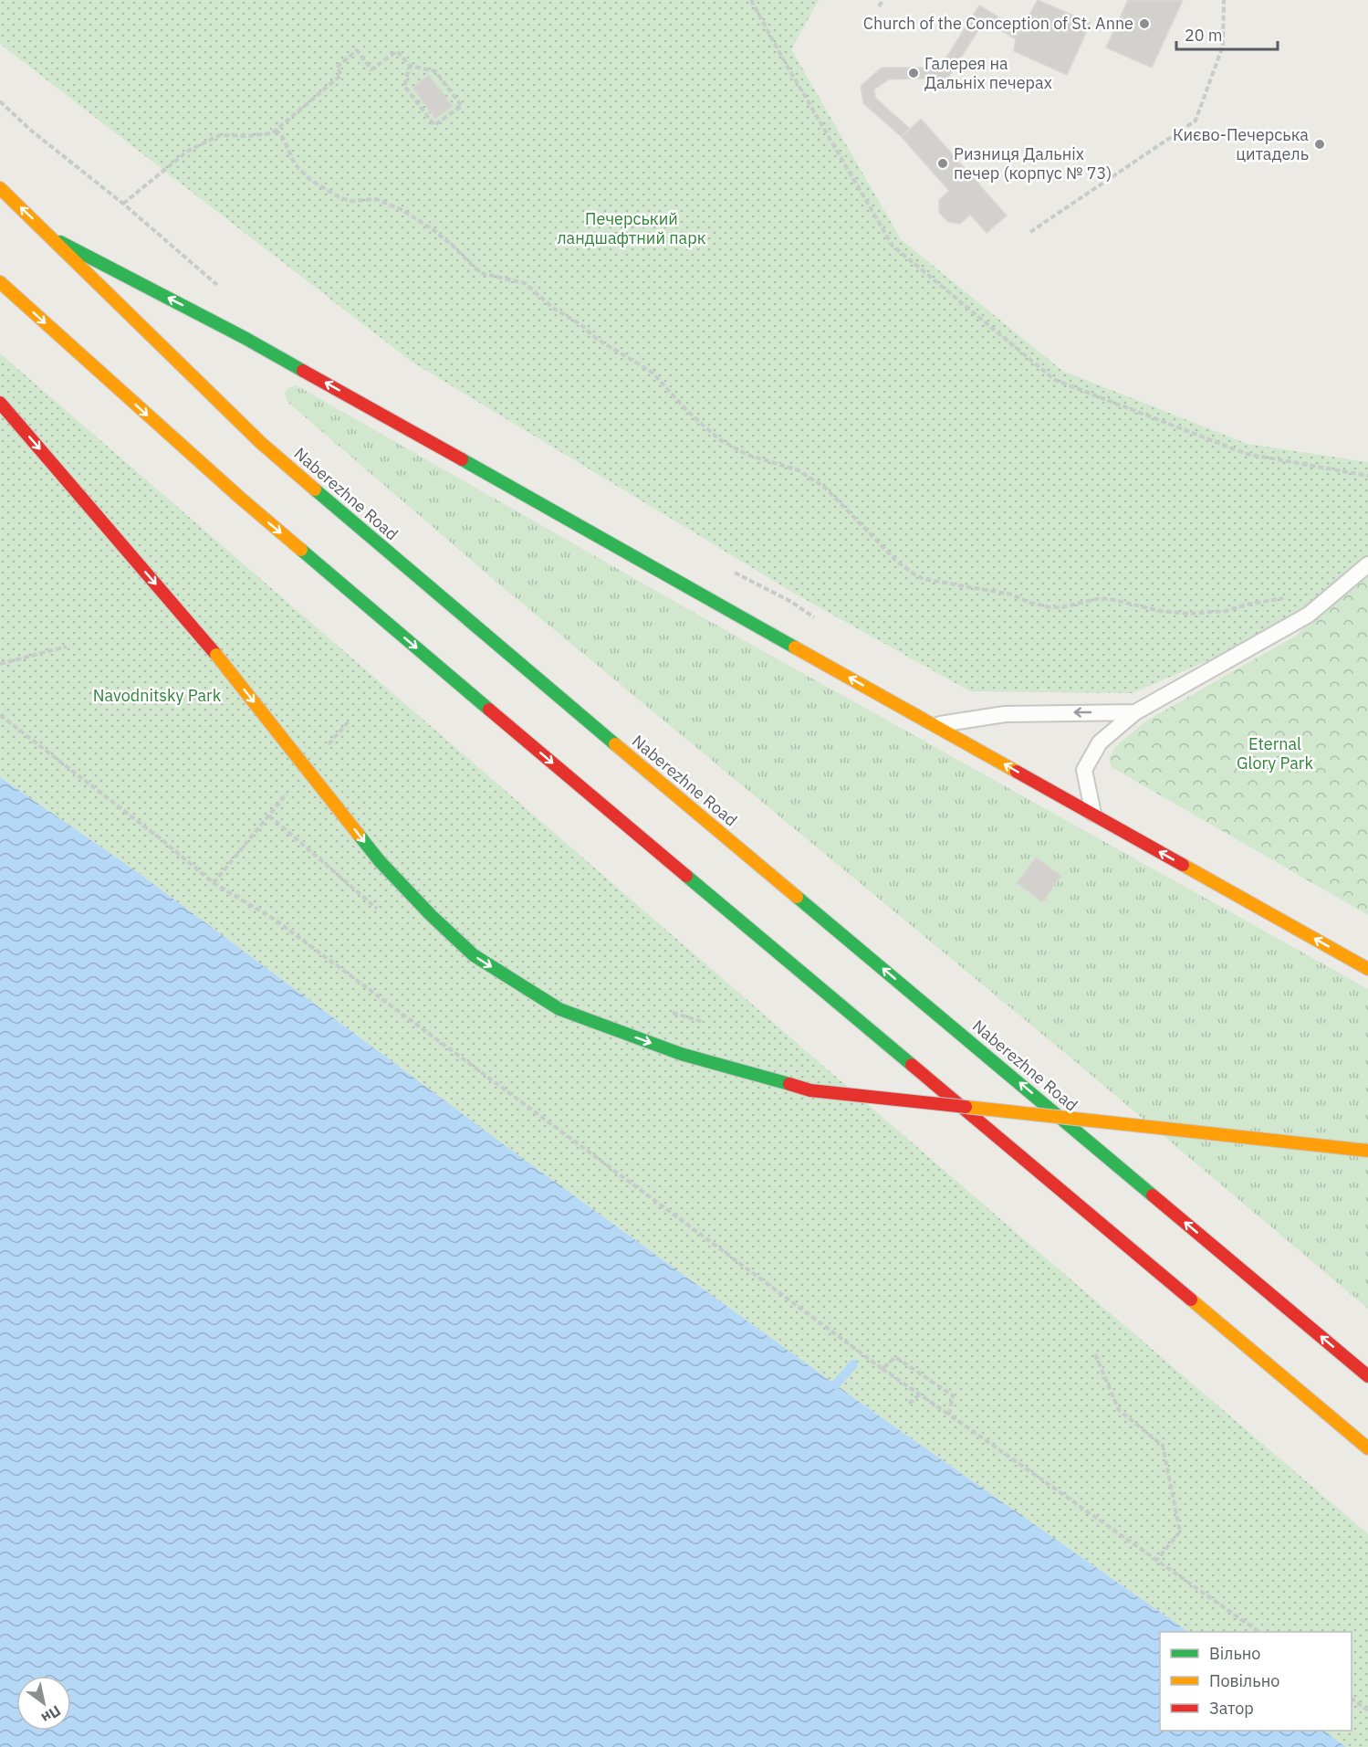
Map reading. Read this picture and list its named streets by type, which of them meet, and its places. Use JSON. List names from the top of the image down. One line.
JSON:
{"streets":{"main road":["Naberezhne Road"]},"parks":["Печерський ландшафтний парк","Navodnitsky Park","Eternal Glory Park"],"places":["Church of the Conception of St. Anne","Галерея на Дальніх печерах","Києво-Печерська цитадель","Ризниця Дальніх печер (корпус № 73)"],"legend":["Вільно","Повільно","Затор"],"scale_bar":"20 m","north":"bottom right"}
